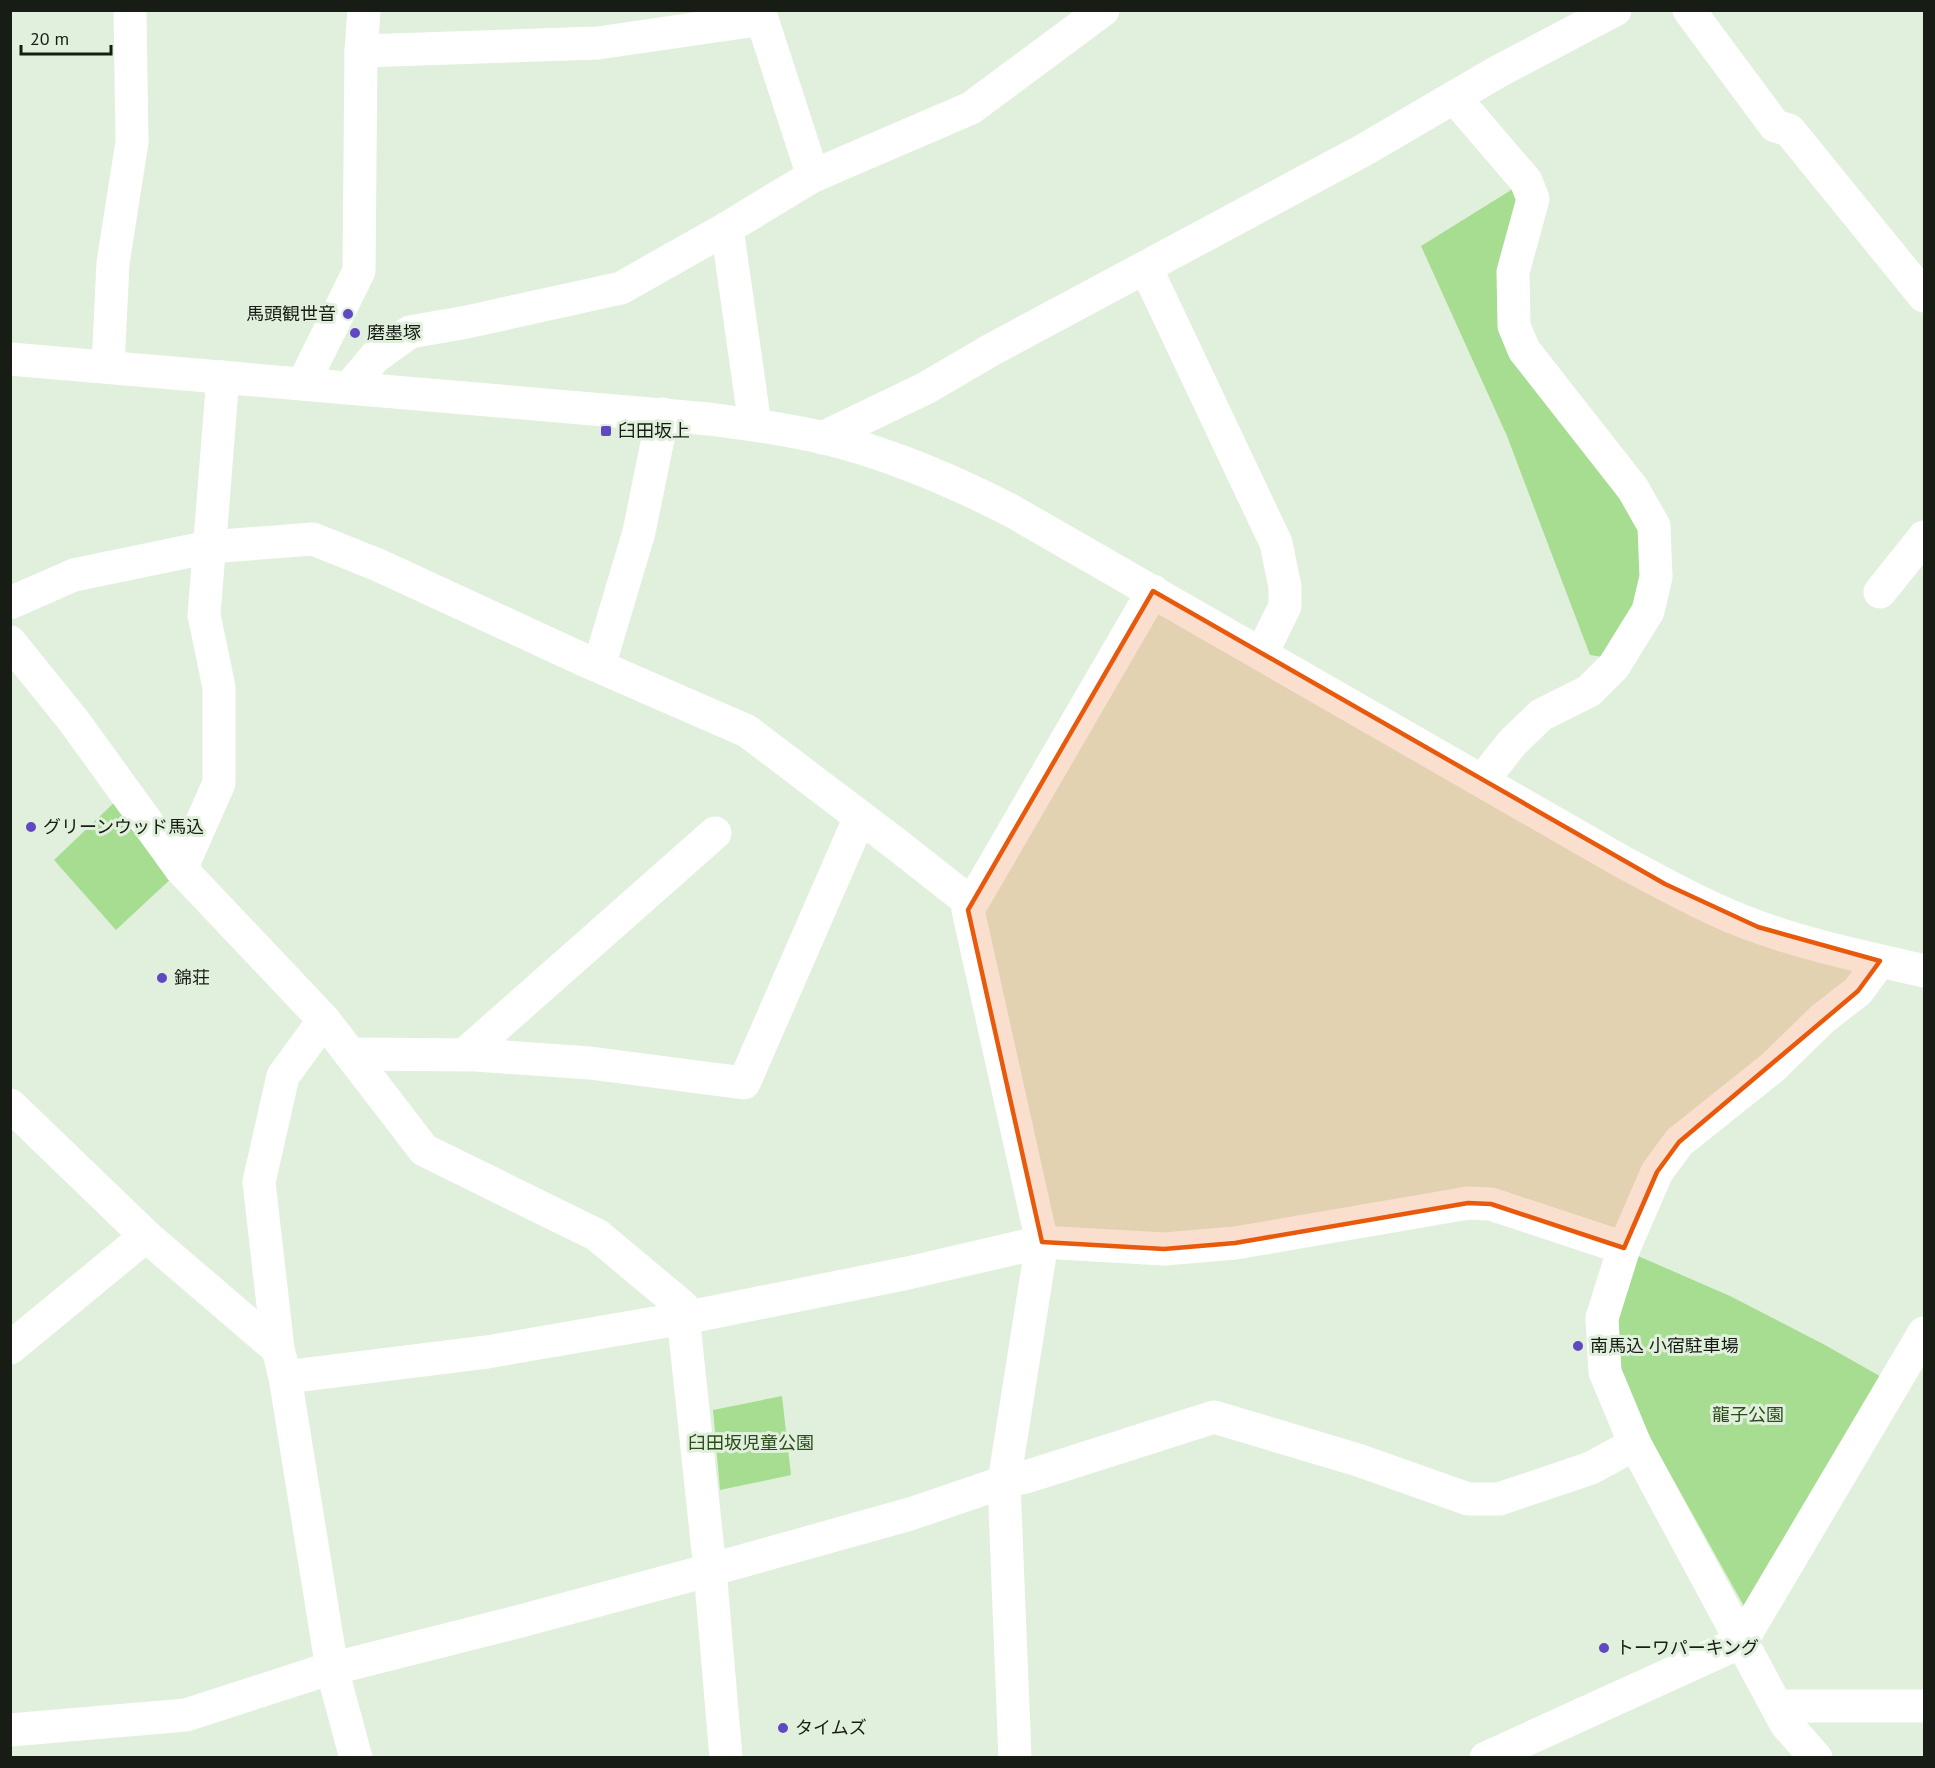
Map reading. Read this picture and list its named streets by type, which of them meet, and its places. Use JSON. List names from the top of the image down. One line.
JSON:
{"parks":["龍子公園","臼田坂児童公園"],"places":{"other":["馬頭観世音","磨墨塚","グリーンウッド馬込","錦荘","南馬込 小宿駐車場","トーワパーキング","タイムズ"],"transit":["臼田坂上"]},"scale_bar":"20 m"}
